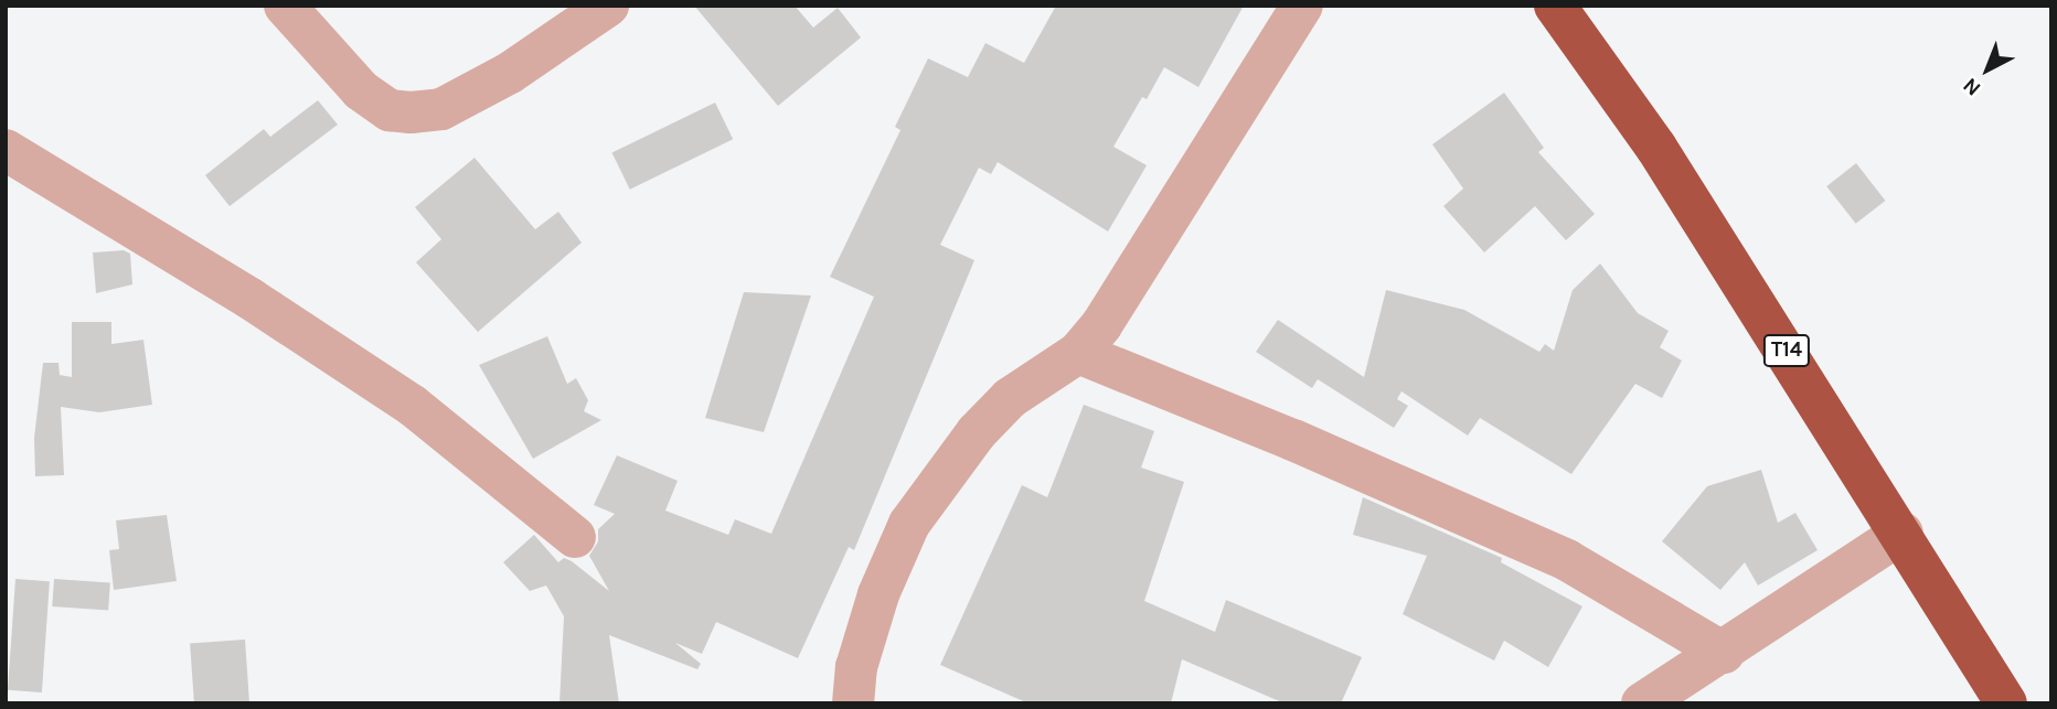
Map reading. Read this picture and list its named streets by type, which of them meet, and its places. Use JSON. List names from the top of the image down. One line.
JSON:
{"streets":{"highway":["T14"]},"north":"bottom left"}
